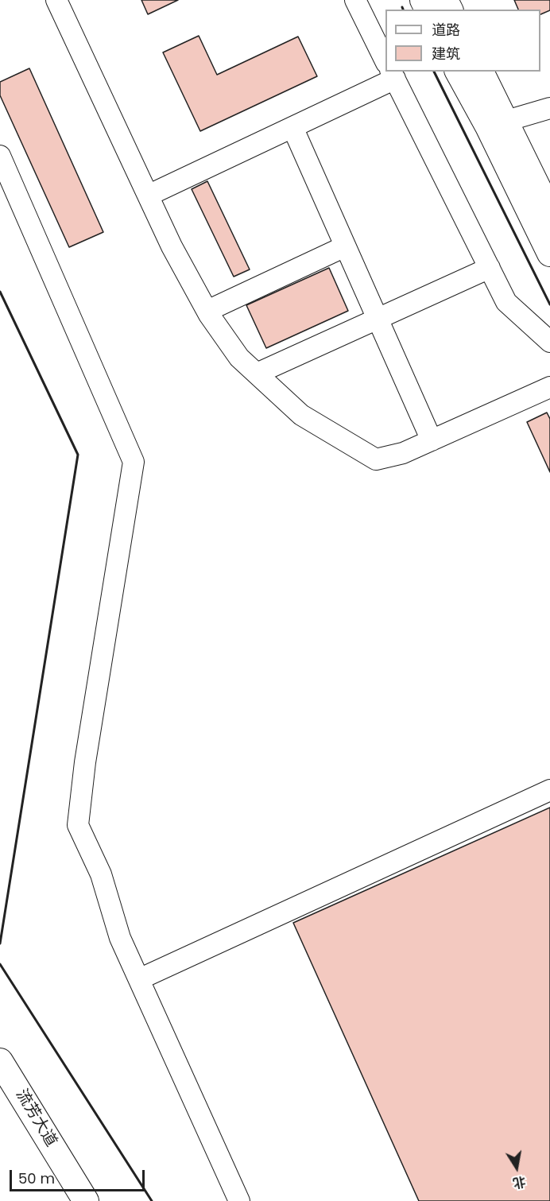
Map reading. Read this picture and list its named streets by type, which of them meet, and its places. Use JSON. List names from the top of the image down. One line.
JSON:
{"streets":{"main road":["流芳大道"]},"legend":["道路","建筑"],"scale_bar":"50 m","north":"bottom"}
